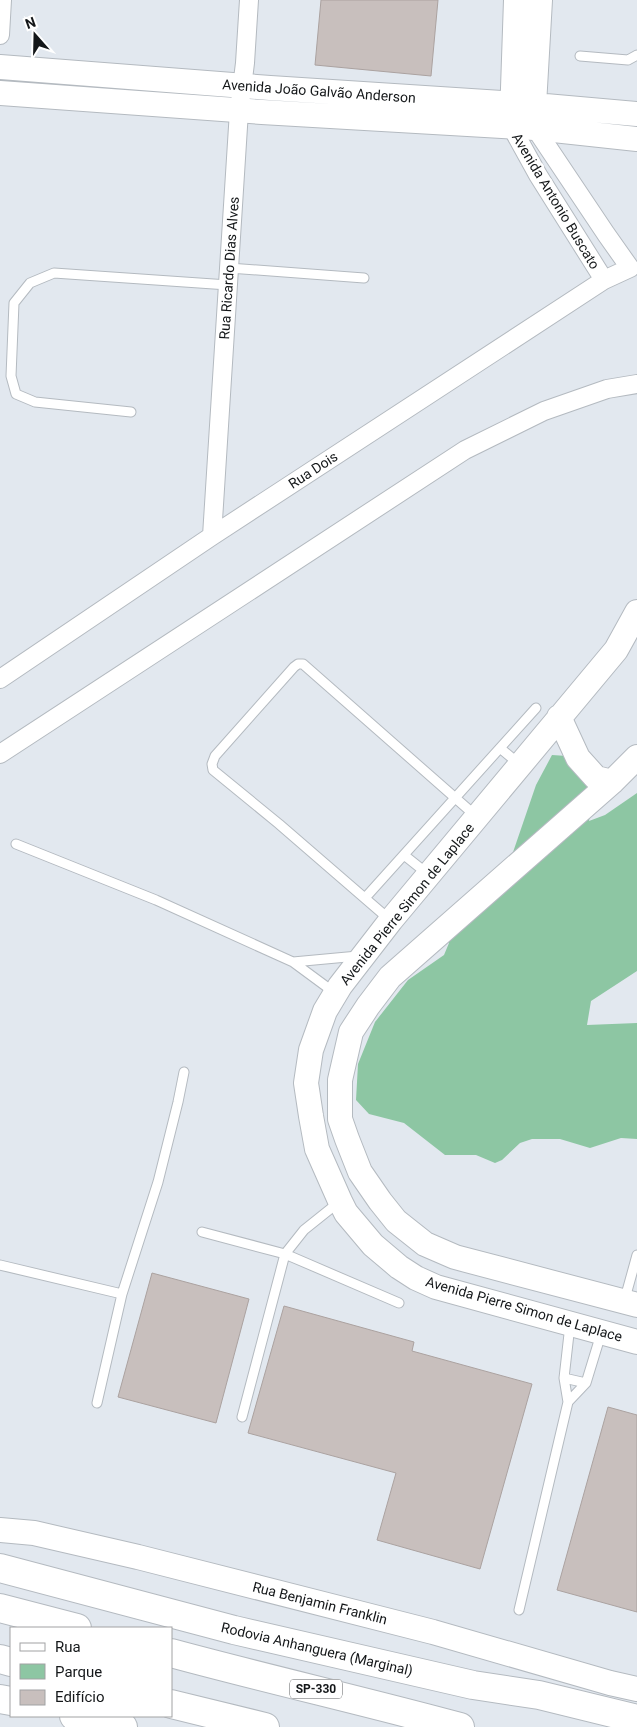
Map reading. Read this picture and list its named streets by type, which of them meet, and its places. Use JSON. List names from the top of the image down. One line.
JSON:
{"streets":{"highway":["Rodovia Anhanguera (Marginal)","SP-330"],"street":["Avenida João Galvão Anderson","Avenida Antonio Buscato","Rua Ricardo Dias Alves","Rua Dois","Avenida Pierre Simon de Laplace","Rua Benjamin Franklin"]},"crossings":[["Avenida João Galvão Anderson","Avenida Antonio Buscato"],["Avenida João Galvão Anderson","Rua Ricardo Dias Alves"],["Avenida Antonio Buscato","Rua Dois"],["Rua Ricardo Dias Alves","Rua Dois"]],"legend":["Rua","Parque","Edifício"],"north":"top"}
